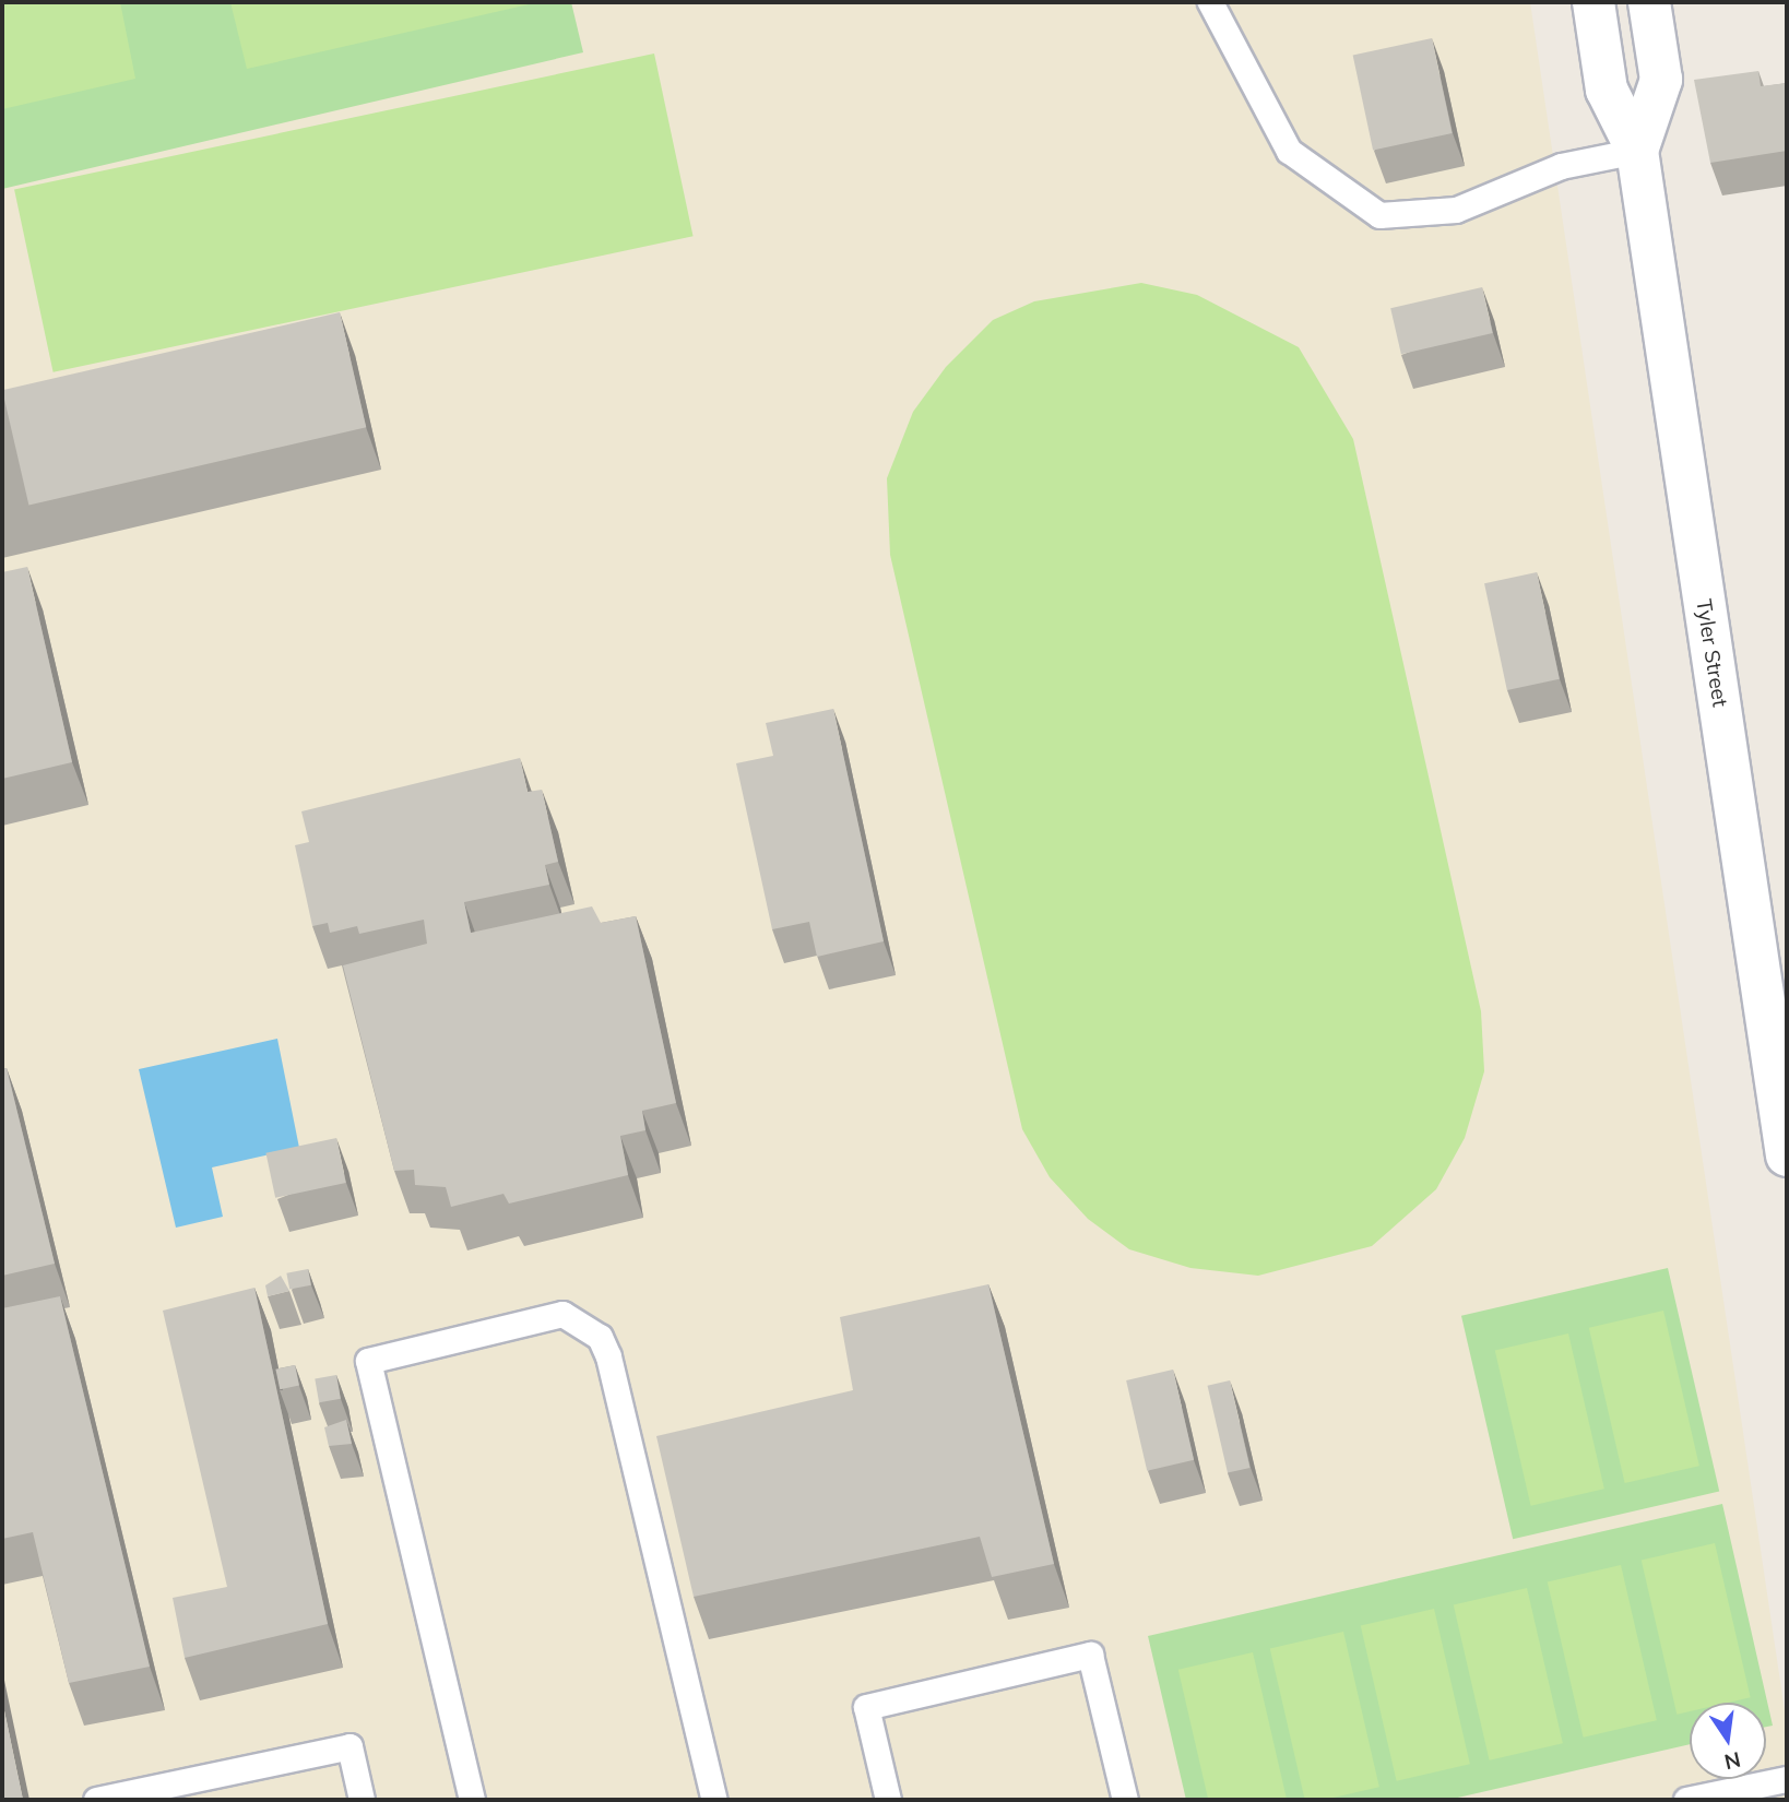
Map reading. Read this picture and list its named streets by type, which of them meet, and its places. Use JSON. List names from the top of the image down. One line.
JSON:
{"streets":{"main road":["Tyler Street"]},"north":"bottom"}
